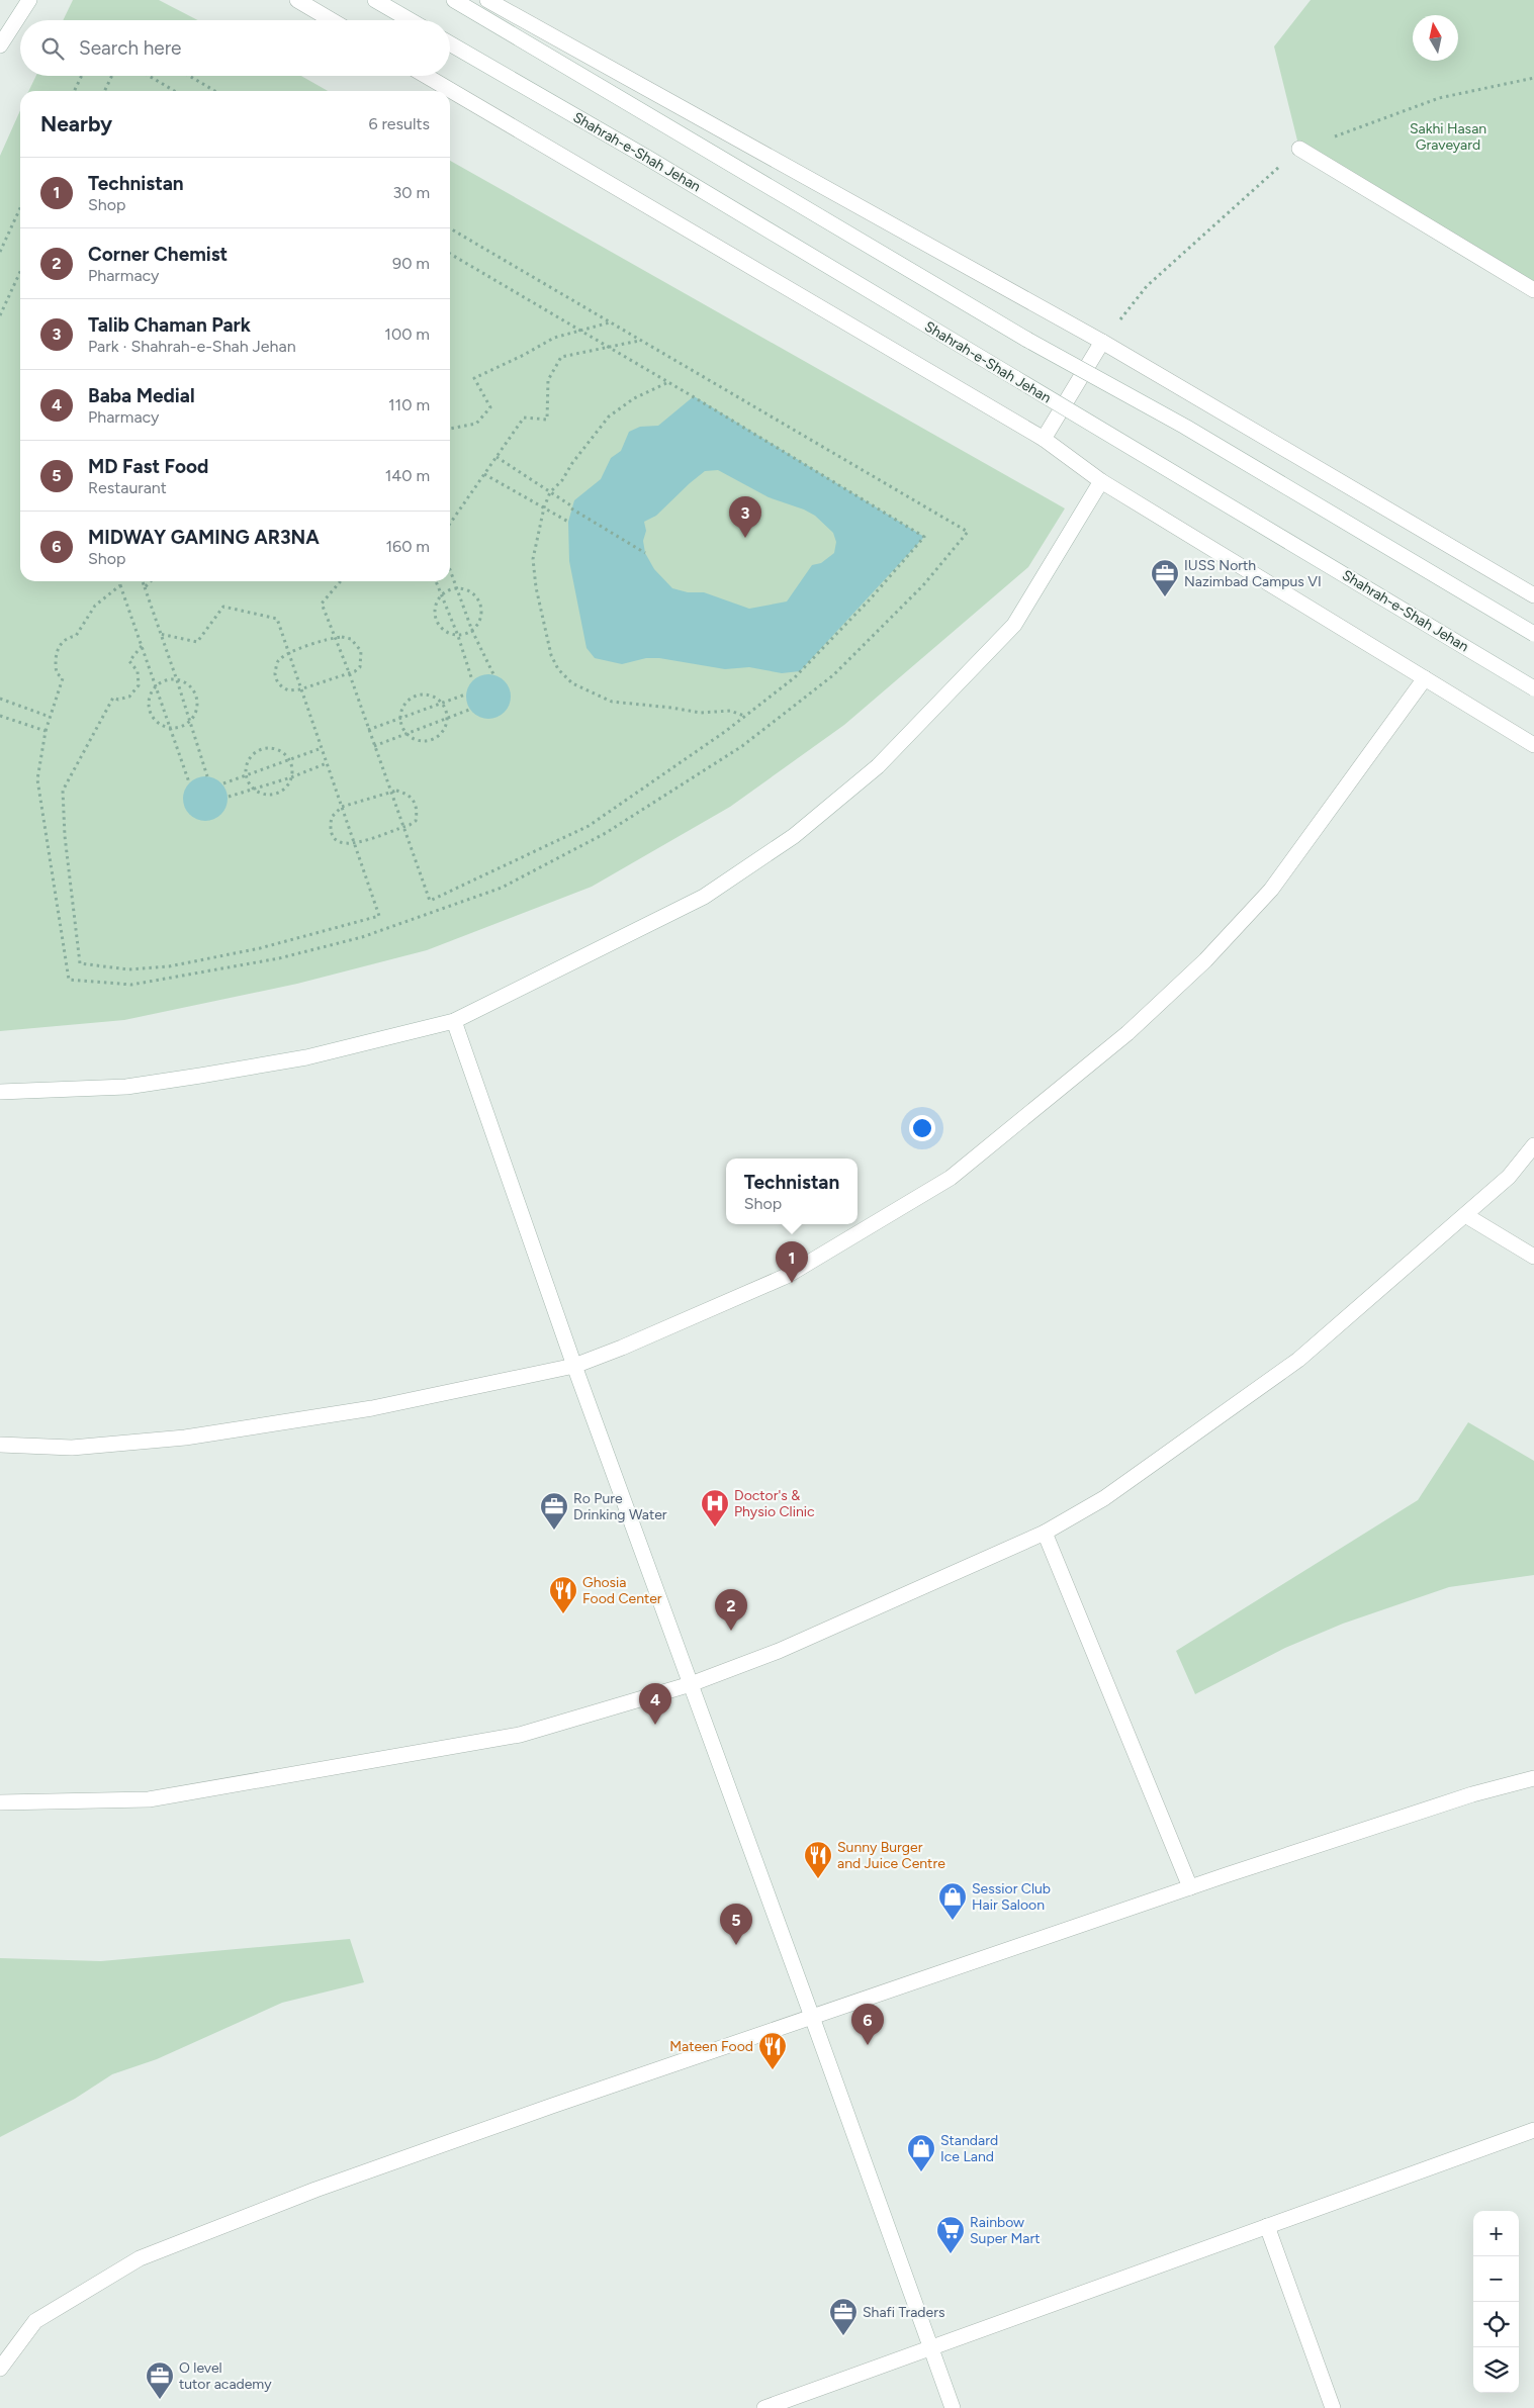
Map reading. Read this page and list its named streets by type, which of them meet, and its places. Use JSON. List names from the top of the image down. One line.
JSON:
{"streets":{"street":["Shahrah-e-Shah Jehan"]},"parks":["Sakhi Hasan Graveyard"],"places":{"office":["IUSS North Nazimbad Campus VI","Ro Pure Drinking Water","Shafi Traders","O level tutor academy"],"hospital":["Doctor's & Physio Clinic"],"restaurant":["Ghosia Food Center","Sunny Burger and Juice Centre","Mateen Food"],"shop":["Sessior Club Hair Saloon","Standard Ice Land"],"supermarket":["Rainbow Super Mart"]},"north":"top","page":{"search":"Search here","heading":["Nearby","6 results"],"list":[{"mark":"1","name":"Technistan","note":"Shop","value":"30 m"},{"mark":"2","name":"Corner Chemist","note":"Pharmacy","value":"90 m"},{"mark":"3","name":"Talib Chaman Park","note":"Park · Shahrah-e-Shah Jehan","value":"100 m"},{"mark":"4","name":"Baba Medial","note":"Pharmacy","value":"110 m"},{"mark":"5","name":"MD Fast Food","note":"Restaurant","value":"140 m"},{"mark":"6","name":"MIDWAY GAMING AR3NA","note":"Shop","value":"160 m"}],"pins":["3","1","2","4","5","6"],"popup":["Technistan","Shop"],"map_buttons":["+","−"]}}
